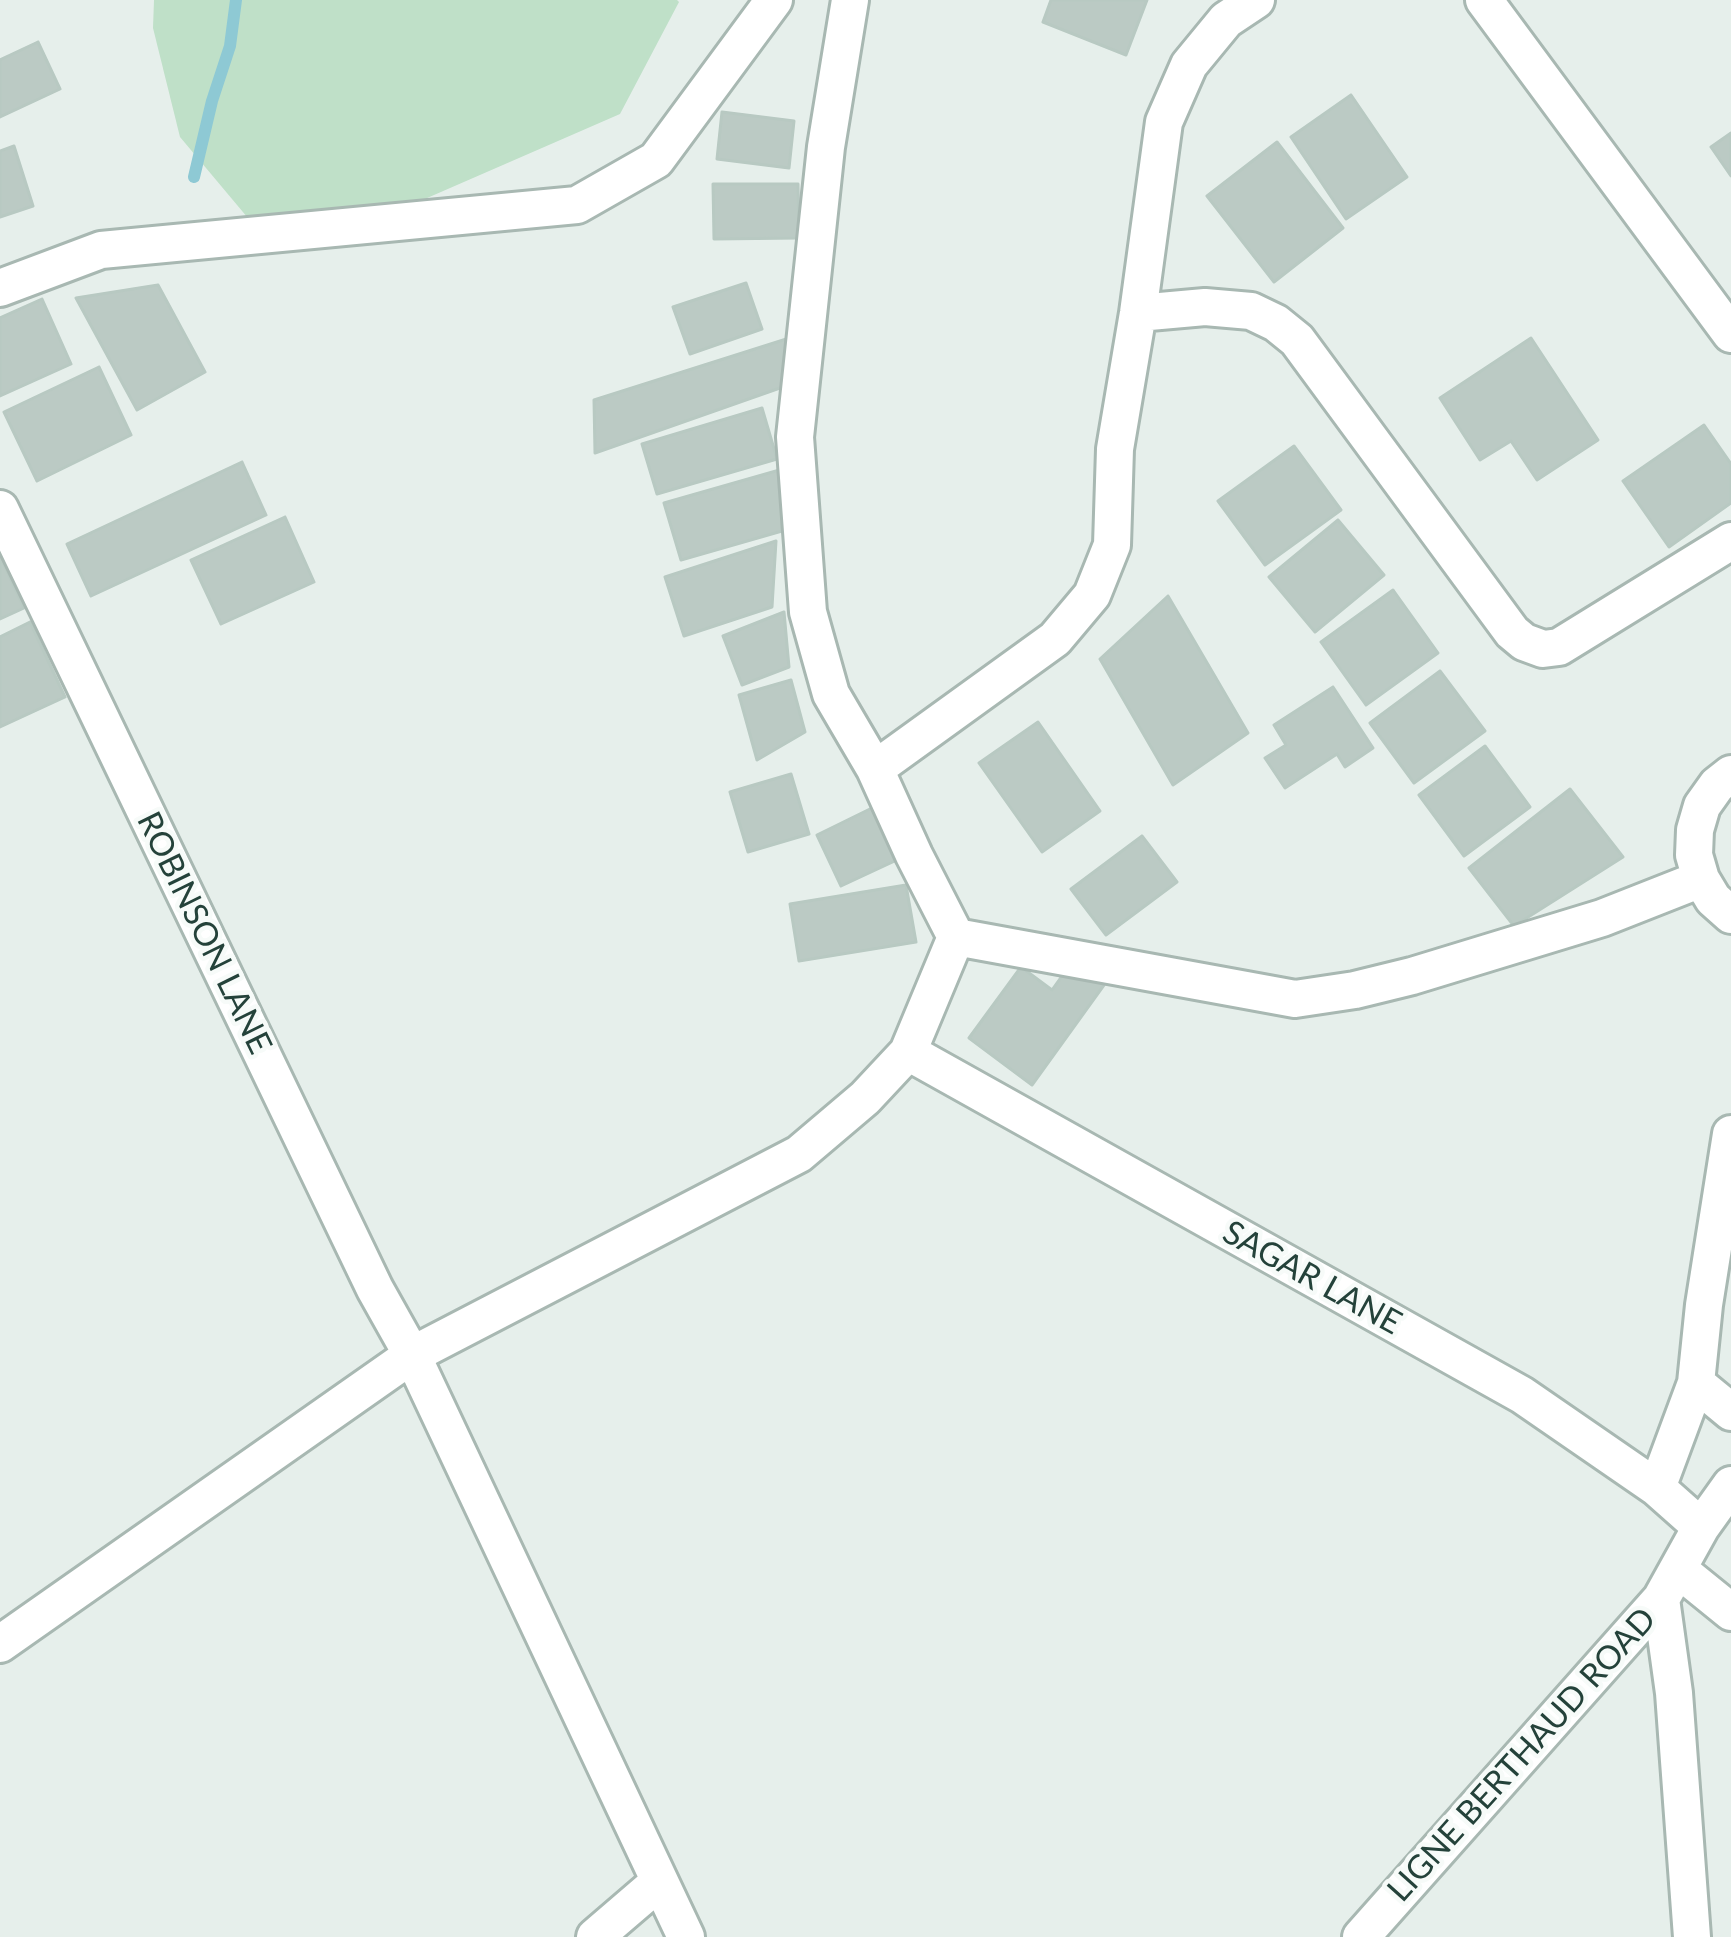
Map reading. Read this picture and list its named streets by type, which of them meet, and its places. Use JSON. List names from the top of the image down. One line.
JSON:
{"streets":{"street":["ROBINSON LANE","SAGAR LANE","LIGNE BERTHAUD ROAD"]},"crossings":[["SAGAR LANE","LIGNE BERTHAUD ROAD"]]}
